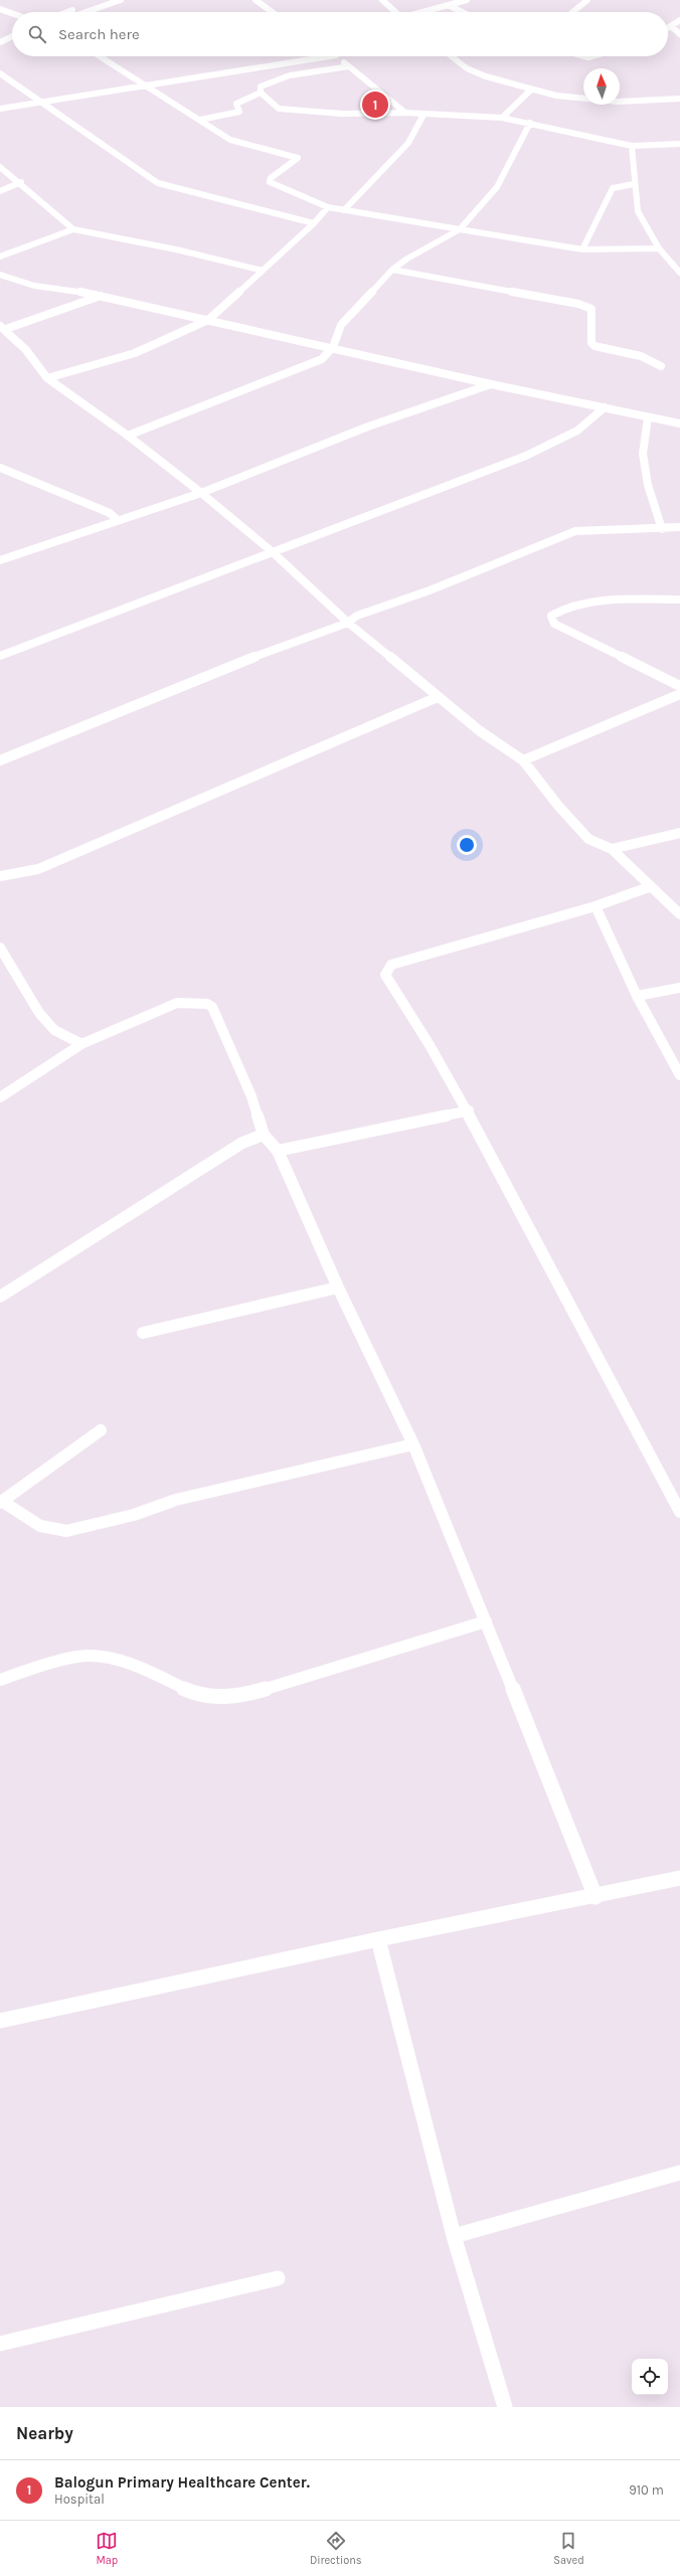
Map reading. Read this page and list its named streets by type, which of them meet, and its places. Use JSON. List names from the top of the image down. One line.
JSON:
{"north":"top","page":{"search":"Search here","pins":"1","heading":"Nearby","list":[{"mark":"1","name":"Balogun Primary Healthcare Center.","note":"Hospital","value":"910 m"}],"nav":["Map","Directions","Saved"]}}
